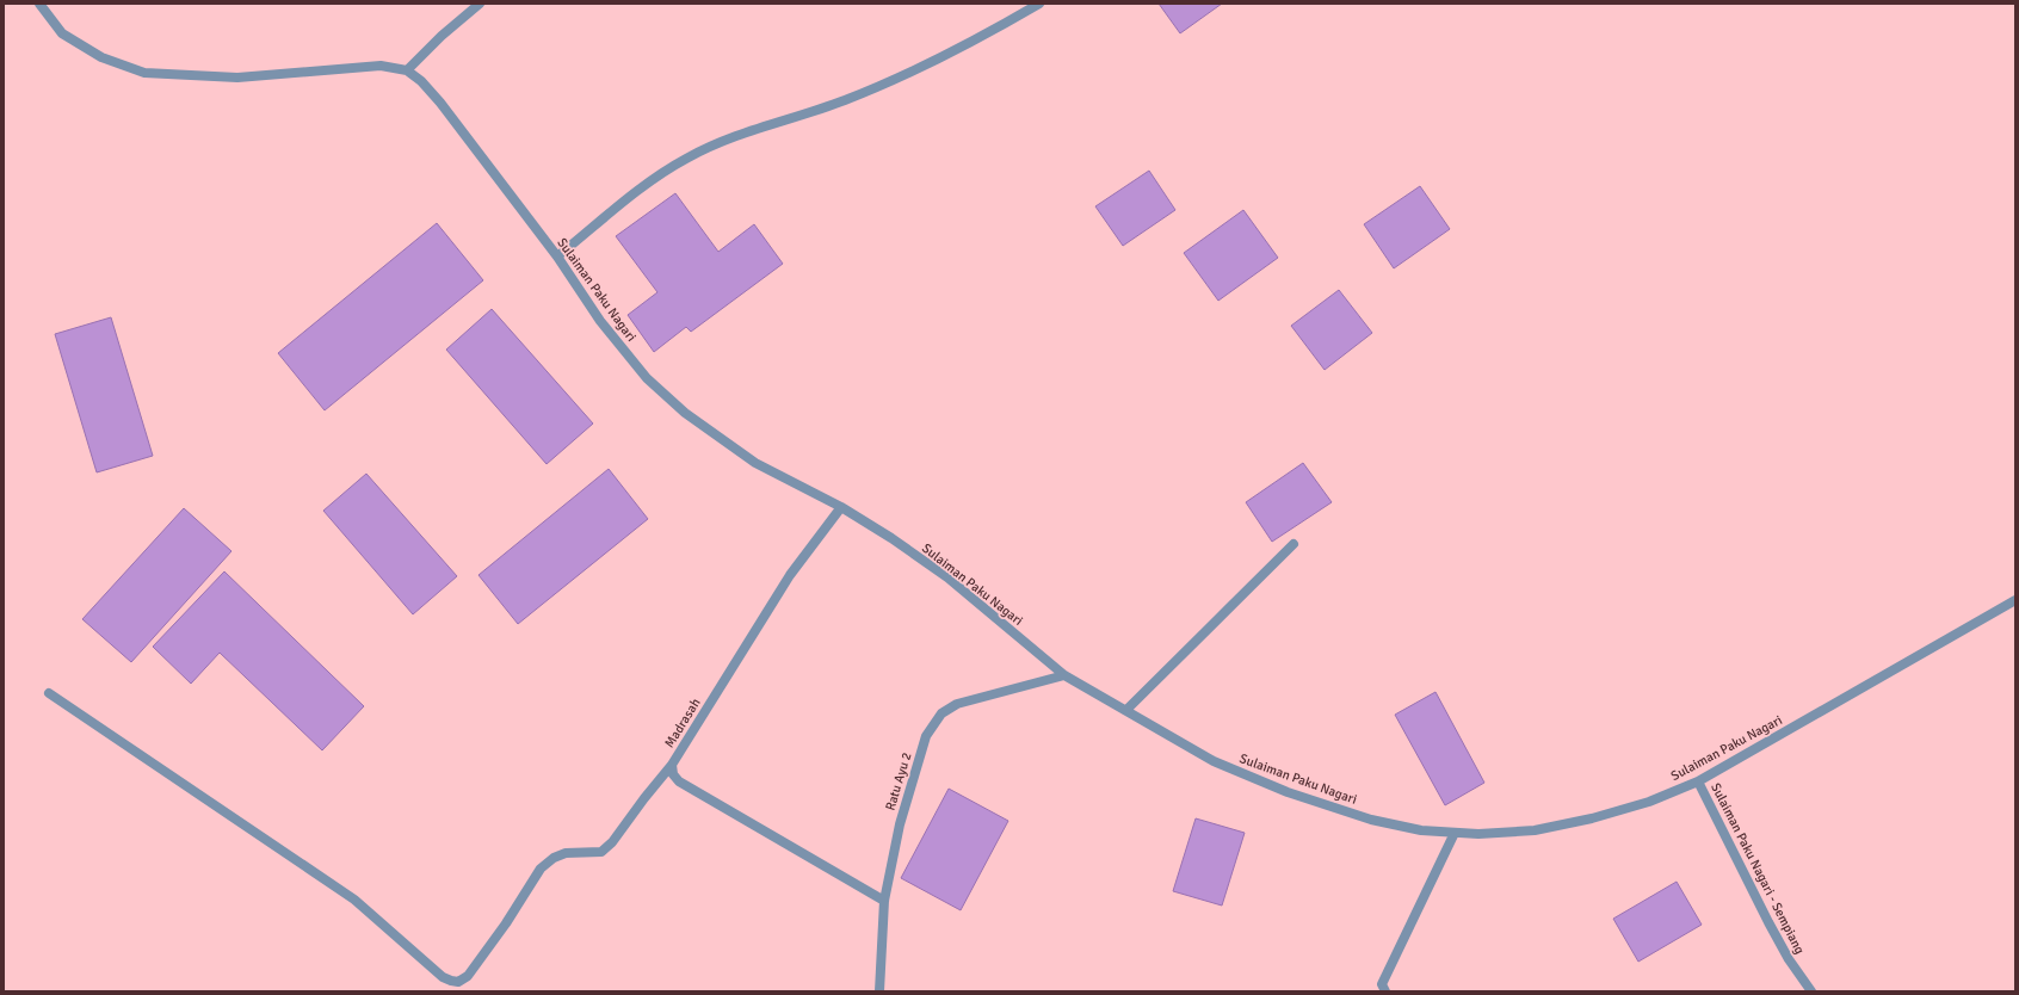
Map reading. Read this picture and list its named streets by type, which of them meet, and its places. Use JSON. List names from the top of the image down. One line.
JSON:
{"streets":{"street":["Sulaiman Paku Nagari","Madrasah","Ratu Ayu 2","Sulaiman Paku Nagari - Sempiang"]},"crossings":[["Sulaiman Paku Nagari","Madrasah"],["Sulaiman Paku Nagari","Ratu Ayu 2"],["Sulaiman Paku Nagari","Sulaiman Paku Nagari - Sempiang"],["Madrasah","Ratu Ayu 2"]]}
